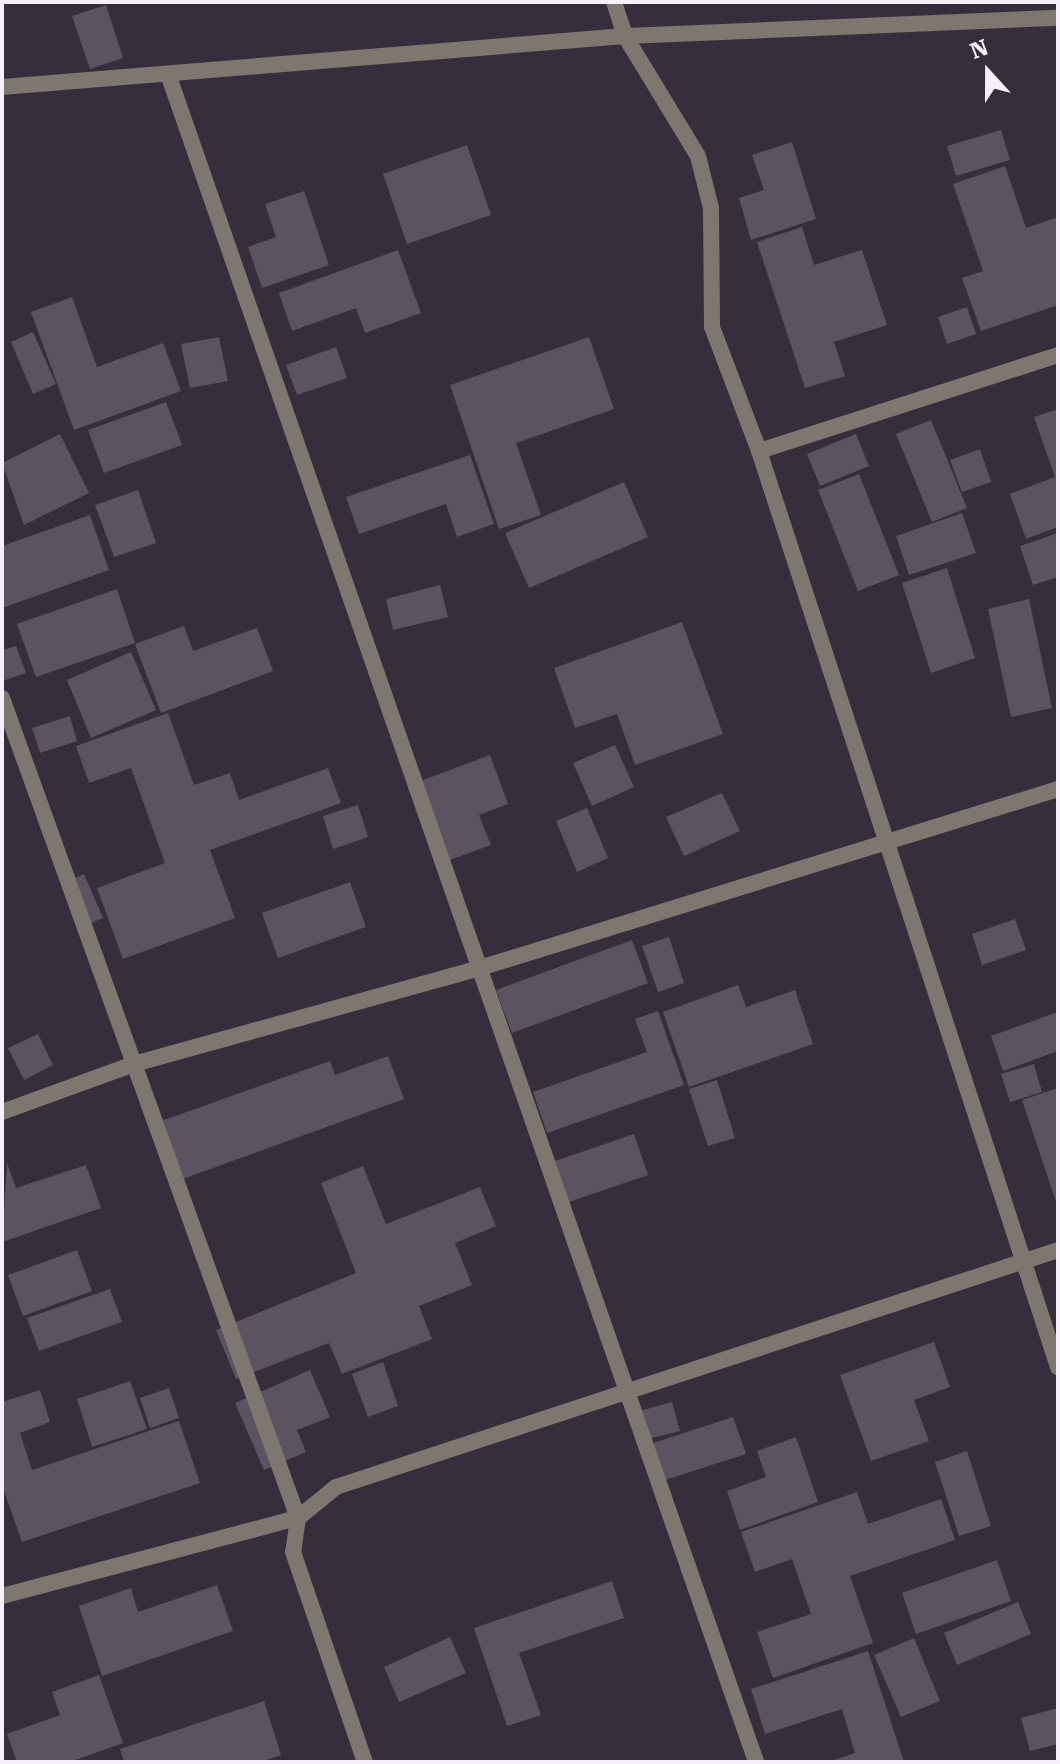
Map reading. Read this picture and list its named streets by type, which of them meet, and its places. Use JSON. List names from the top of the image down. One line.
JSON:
{"north":"top"}
